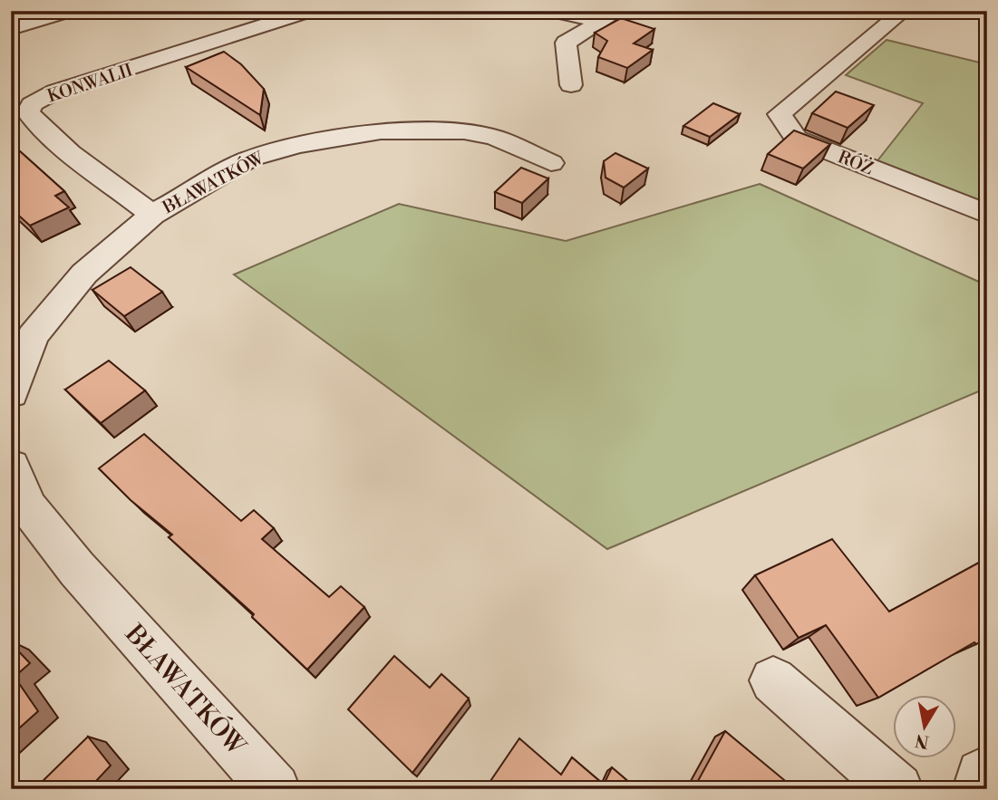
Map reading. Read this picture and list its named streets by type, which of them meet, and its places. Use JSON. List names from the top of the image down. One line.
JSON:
{"streets":{"street":["KONWALII","RÓŻ","BŁAWATKÓW"]},"crossings":[["KONWALII","BŁAWATKÓW"]],"north":"bottom"}
